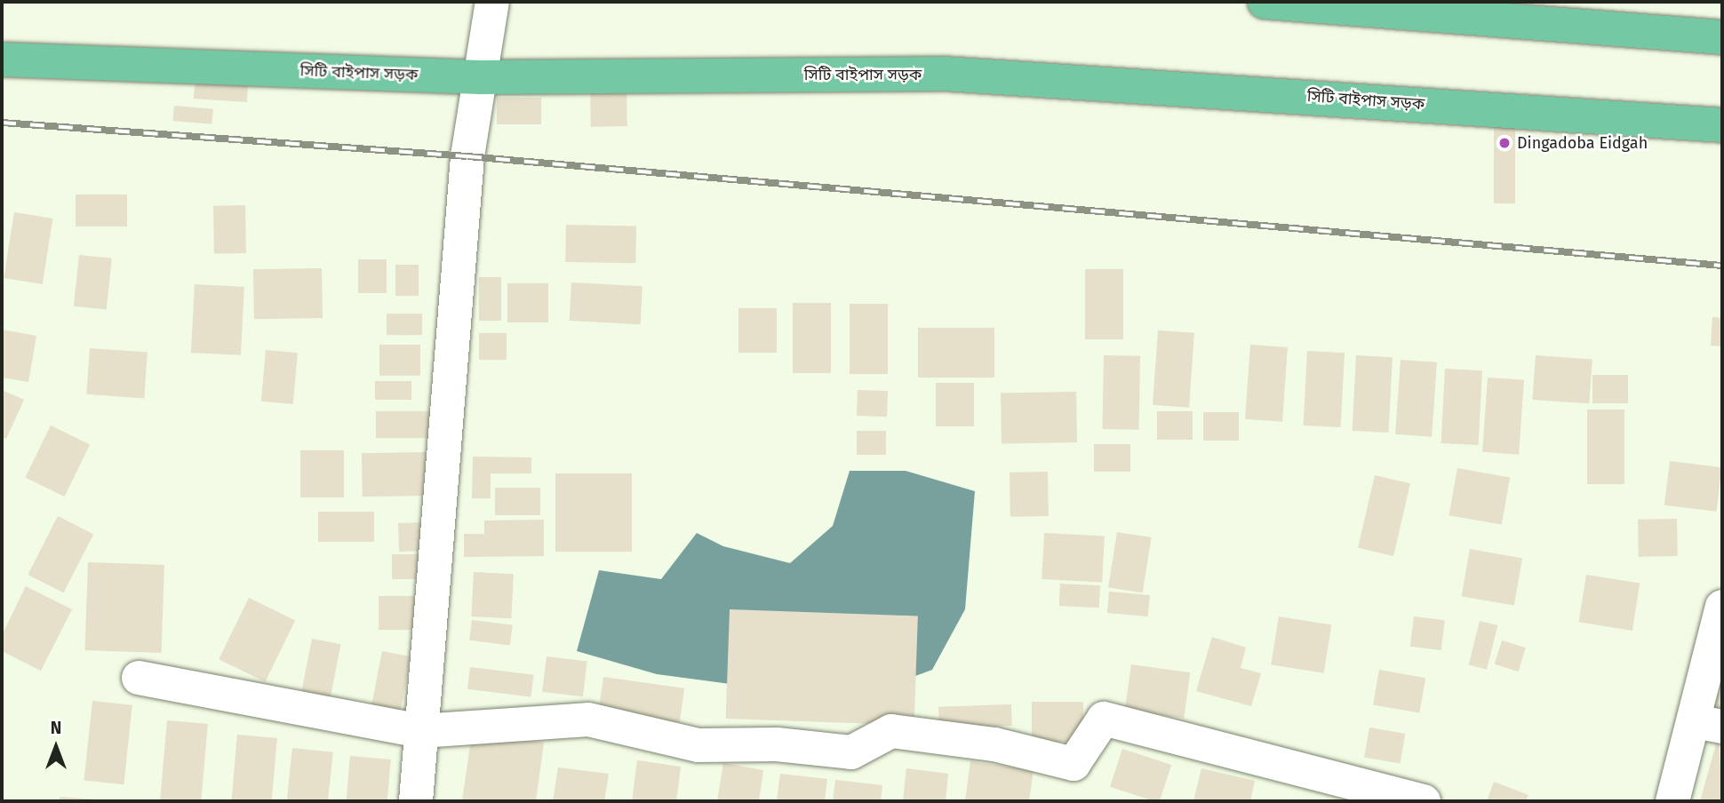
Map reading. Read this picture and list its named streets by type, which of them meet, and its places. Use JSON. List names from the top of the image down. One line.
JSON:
{"streets":{"main road":["সিটি বাইপাস সড়ক"]},"places":["Dingadoba Eidgah"],"north":"top"}
